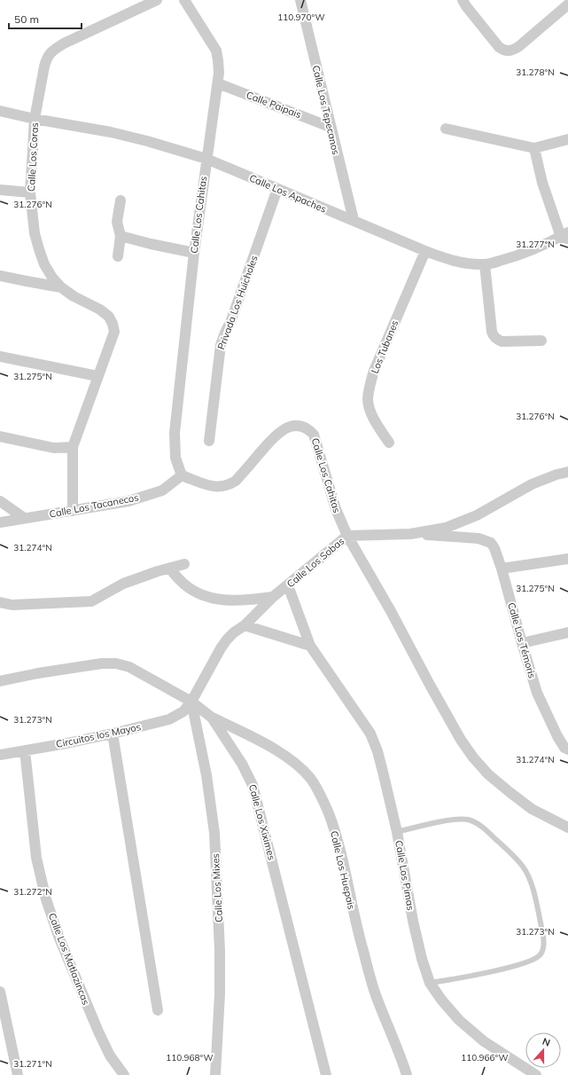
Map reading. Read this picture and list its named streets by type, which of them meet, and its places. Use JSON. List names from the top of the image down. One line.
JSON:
{"streets":{"street":["Calle Paipais","Calle Los Tepecanos","Calle Los Coras","Calle Los Apaches","Calle Los Cahitas","Privada Los Huicholes","Los Tubanes","Calle Los Tacanecos","Calle Los Sobas","Calle Los Témoris","Circuitos los Mayos","Calle Los Xiximes","Calle Los Huepais","Calle Los Pimas","Calle Los Mixes","Calle Los Matlazincas"]},"crossings":[["Calle Paipais","Calle Los Tepecanos"],["Calle Paipais","Calle Los Cahitas"],["Calle Los Tepecanos","Calle Los Apaches"],["Calle Los Coras","Calle Los Apaches"],["Calle Los Coras","Calle Los Tacanecos"],["Calle Los Apaches","Calle Los Cahitas"],["Calle Los Apaches","Privada Los Huicholes"],["Calle Los Apaches","Los Tubanes"],["Calle Los Cahitas","Calle Los Tacanecos"],["Calle Los Cahitas","Calle Los Sobas"],["Calle Los Sobas","Calle Los Témoris"],["Calle Los Sobas","Circuitos los Mayos"],["Calle Los Sobas","Calle Los Xiximes"],["Calle Los Sobas","Calle Los Pimas"],["Calle Los Sobas","Calle Los Mixes"],["Circuitos los Mayos","Calle Los Xiximes"],["Circuitos los Mayos","Calle Los Mixes"],["Circuitos los Mayos","Calle Los Matlazincas"],["Calle Los Xiximes","Calle Los Huepais"],["Calle Los Xiximes","Calle Los Mixes"]],"scale_bar":"50 m","north":"top","coordinates":["110.970°W","31.278°N","31.276°N","31.277°N","31.275°N","31.274°N","31.273°N","31.272°N","110.968°W","110.966°W","31.271°N"]}
